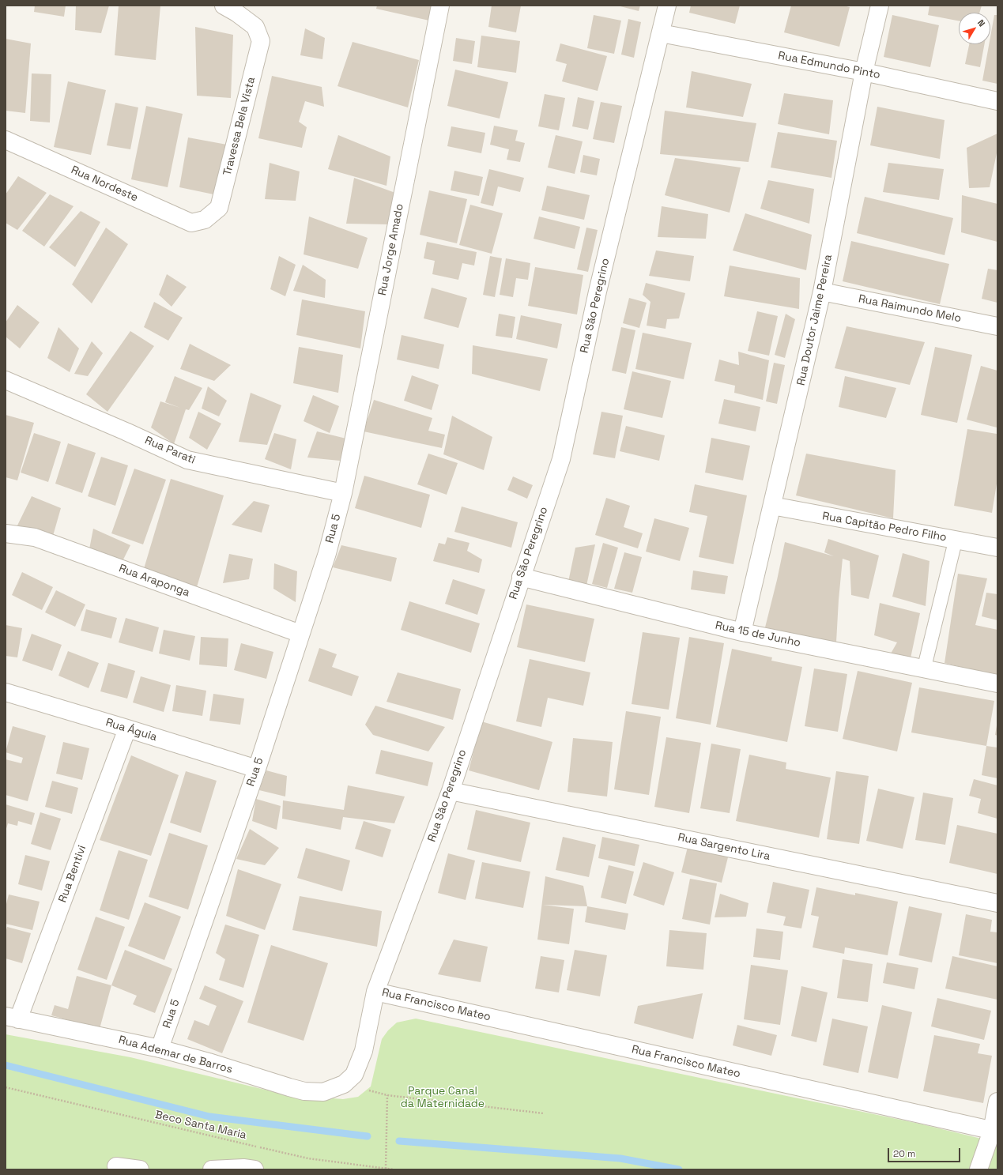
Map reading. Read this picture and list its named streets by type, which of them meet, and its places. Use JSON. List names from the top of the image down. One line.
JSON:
{"streets":{"street":["Rua Edmundo Pinto","Travessa Bela Vista","Rua Nordeste","Rua Jorge Amado","Rua São Peregrino","Rua Raimundo Melo","Rua Doutor Jaime Pereira","Rua Parati","Rua Capitão Pedro Filho","Rua 5","Rua Araponga","Rua 15 de Junho","Rua Águia","Rua Sargento Lira","Rua Bentivi","Rua Francisco Mateo","Rua Ademar de Barros"],"path":["Beco Santa Maria"]},"crossings":[["Rua Edmundo Pinto","Rua São Peregrino"],["Rua Edmundo Pinto","Rua Doutor Jaime Pereira"],["Travessa Bela Vista","Rua Nordeste"],["Rua Jorge Amado","Rua Parati"],["Rua Jorge Amado","Rua 5"],["Rua São Peregrino","Rua 15 de Junho"],["Rua São Peregrino","Rua Sargento Lira"],["Rua São Peregrino","Rua Francisco Mateo"],["Rua São Peregrino","Rua Ademar de Barros"],["Rua Raimundo Melo","Rua Doutor Jaime Pereira"],["Rua Doutor Jaime Pereira","Rua Capitão Pedro Filho"],["Rua Doutor Jaime Pereira","Rua 15 de Junho"],["Rua Parati","Rua 5"],["Rua 5","Rua Araponga"],["Rua 5","Rua Águia"],["Rua 5","Rua Ademar de Barros"],["Rua Águia","Rua Bentivi"],["Rua Bentivi","Rua Ademar de Barros"]],"parks":["Parque Canal da Maternidade"],"scale_bar":"20 m","north":"top right"}
